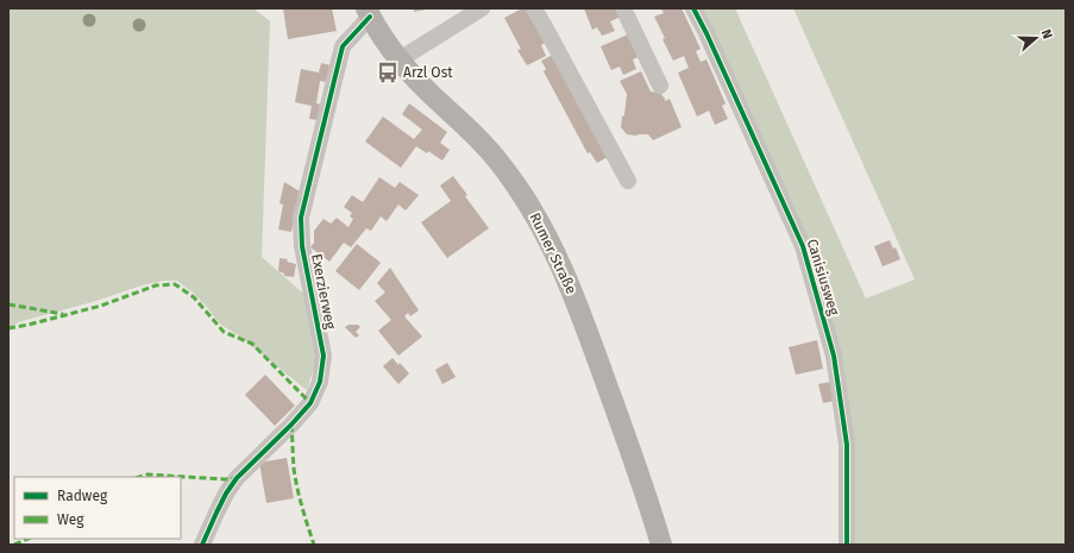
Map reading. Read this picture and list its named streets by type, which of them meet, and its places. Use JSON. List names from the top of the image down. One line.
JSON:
{"streets":{"main road":["Rumer Straße"],"street":["Canisiusweg","Exerzierweg"]},"crossings":[["Rumer Straße","Exerzierweg"]],"places":{"bus stop":["Arzl Ost"]},"legend":["Radweg","Weg"],"north":"right"}
